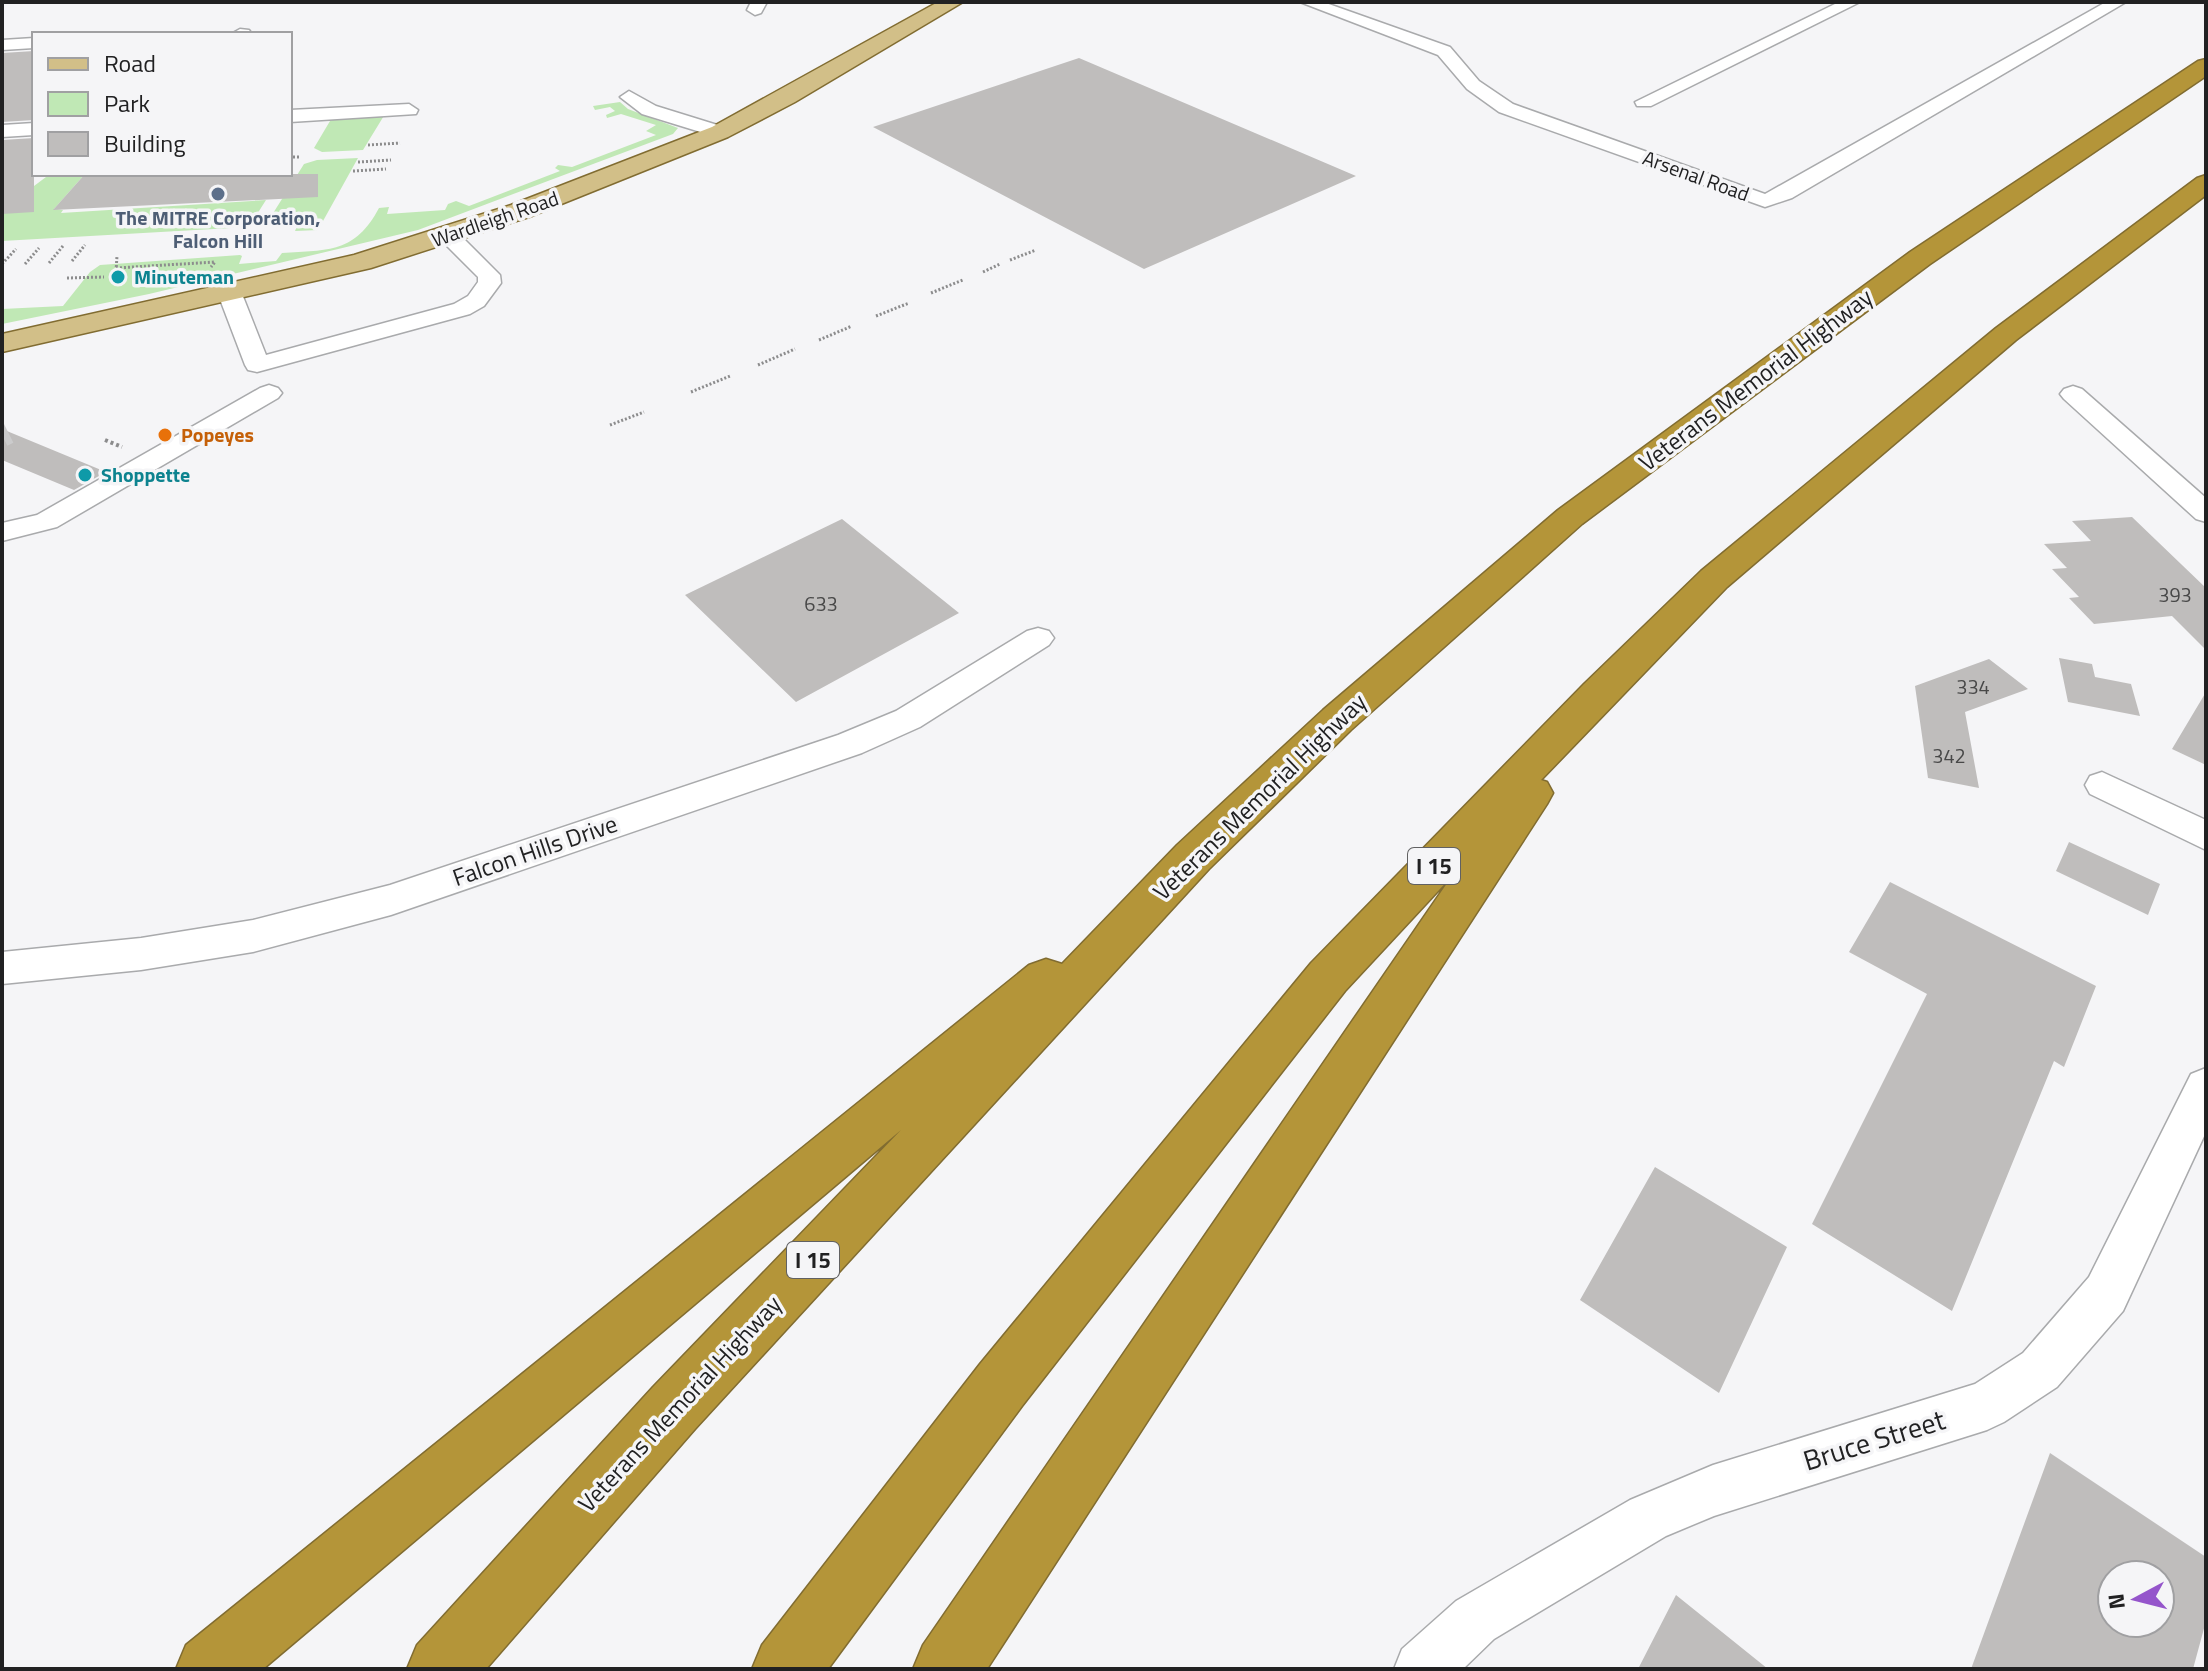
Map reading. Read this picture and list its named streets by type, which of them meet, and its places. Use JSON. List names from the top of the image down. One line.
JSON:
{"streets":{"highway":["Veterans Memorial Highway","I 15"],"main road":["Wardleigh Road"],"street":["Arsenal Road","Falcon Hills Drive","Bruce Street"]},"places":["The MITRE Corporation, Falcon Hill","Minuteman","Popeyes","Shoppette"],"house_numbers":["393","633","334","342"],"legend":["Road","Park","Building"],"north":"left"}
